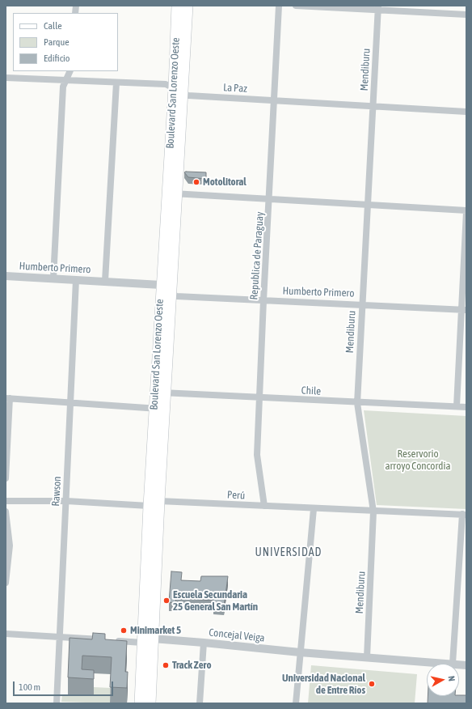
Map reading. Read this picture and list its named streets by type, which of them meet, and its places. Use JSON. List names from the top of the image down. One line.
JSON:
{"streets":{"main road":["Boulevard San Lorenzo Oeste"],"street":["Mendiburu","La Paz","Republica de Paraguay","Humberto Primero","Chile","Rawson","Perú","Concejal Veiga"]},"crossings":[["Mendiburu","La Paz"],["Mendiburu","Humberto Primero"],["Mendiburu","Chile"],["Mendiburu","Perú"],["Mendiburu","Concejal Veiga"],["La Paz","Boulevard San Lorenzo Oeste"],["La Paz","Republica de Paraguay"],["Boulevard San Lorenzo Oeste","Humberto Primero"],["Boulevard San Lorenzo Oeste","Chile"],["Boulevard San Lorenzo Oeste","Perú"],["Boulevard San Lorenzo Oeste","Concejal Veiga"],["Republica de Paraguay","Humberto Primero"],["Republica de Paraguay","Chile"],["Republica de Paraguay","Perú"],["Humberto Primero","Rawson"],["Rawson","Perú"],["Rawson","Concejal Veiga"]],"districts":["UNIVERSIDAD"],"parks":["Reservorio arroyo Concordia"],"places":["Motolitoral","Escuela Secundaria 25 General San Martín","Minimarket 5","Track Zero","Universidad Nacional de Entre Ríos"],"legend":["Calle","Parque","Edificio"],"scale_bar":"100 m","north":"right"}
